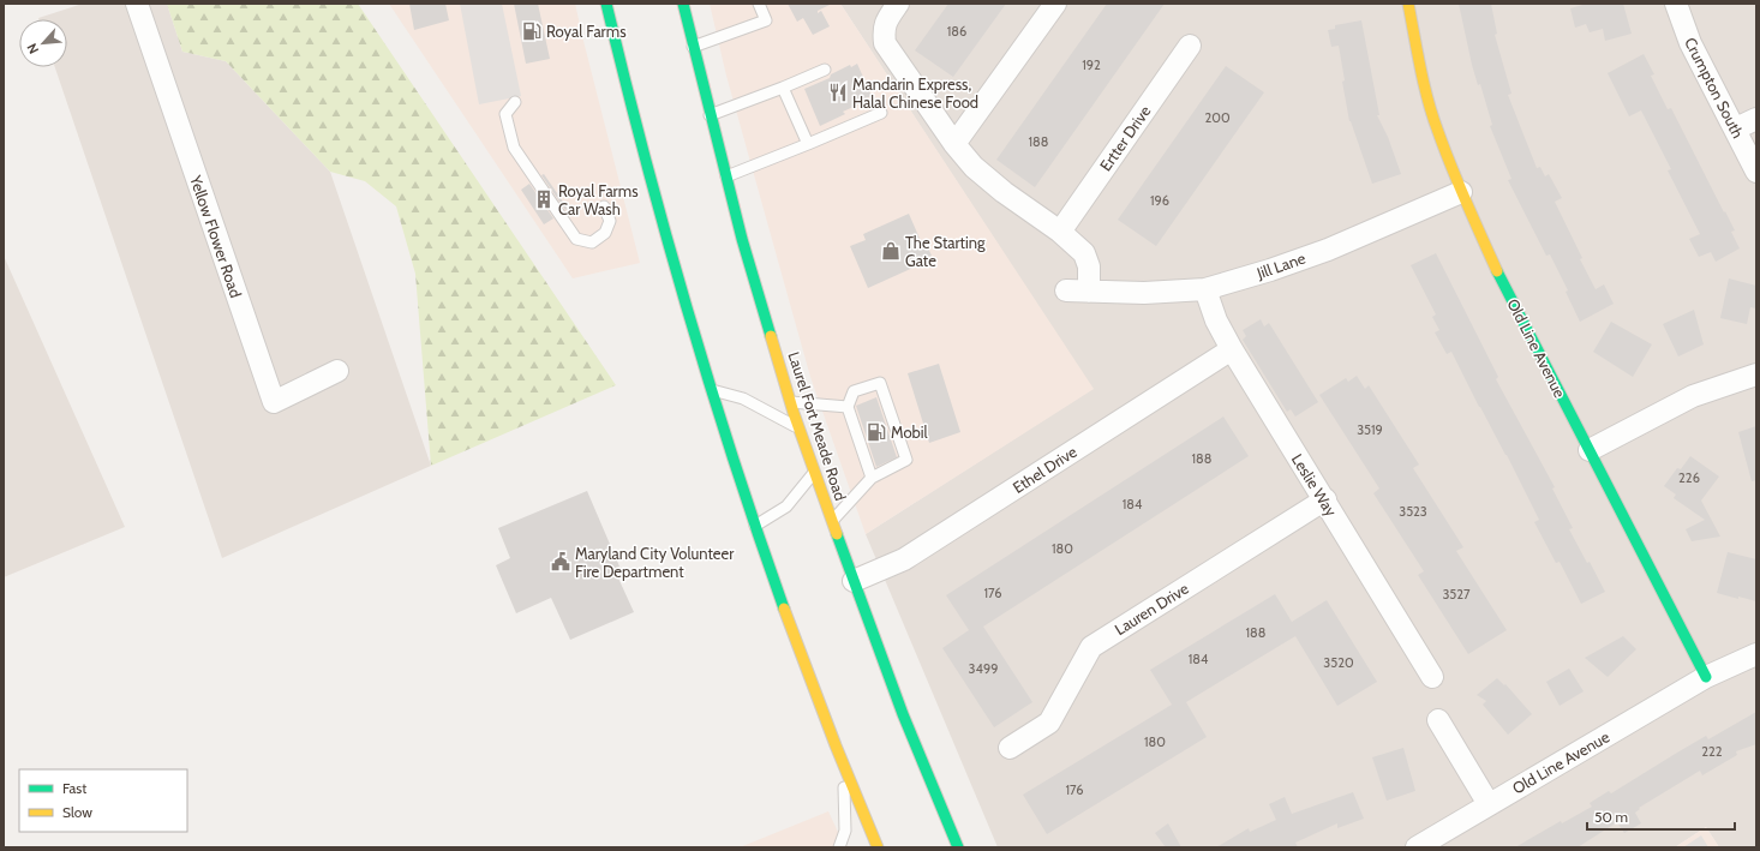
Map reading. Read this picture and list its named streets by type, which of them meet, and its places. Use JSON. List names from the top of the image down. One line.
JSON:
{"streets":{"main road":["Old Line Avenue","Laurel Fort Meade Road"],"street":["Crumpton South","Ertter Drive","Yellow Flower Road","Jill Lane","Ethel Drive","Leslie Way","Lauren Drive"]},"crossings":[["Jill Lane","Old Line Avenue"],["Jill Lane","Leslie Way"],["Laurel Fort Meade Road","Ethel Drive"],["Ethel Drive","Leslie Way"],["Leslie Way","Lauren Drive"]],"places":{"fuel station":["Royal Farms","Mobil"],"restaurant":["Mandarin Express, Halal Chinese Food"],"building":["Royal Farms Car Wash"],"shop":["The Starting Gate"],"public building":["Maryland City Volunteer Fire Department"]},"house_numbers":["186","192","200","188","196","3519","188","226","184","3523","180","176","3527","188","184","3520","3499","180","222","176"],"legend":["Fast","Slow"],"scale_bar":"50 m","north":"bottom left"}
